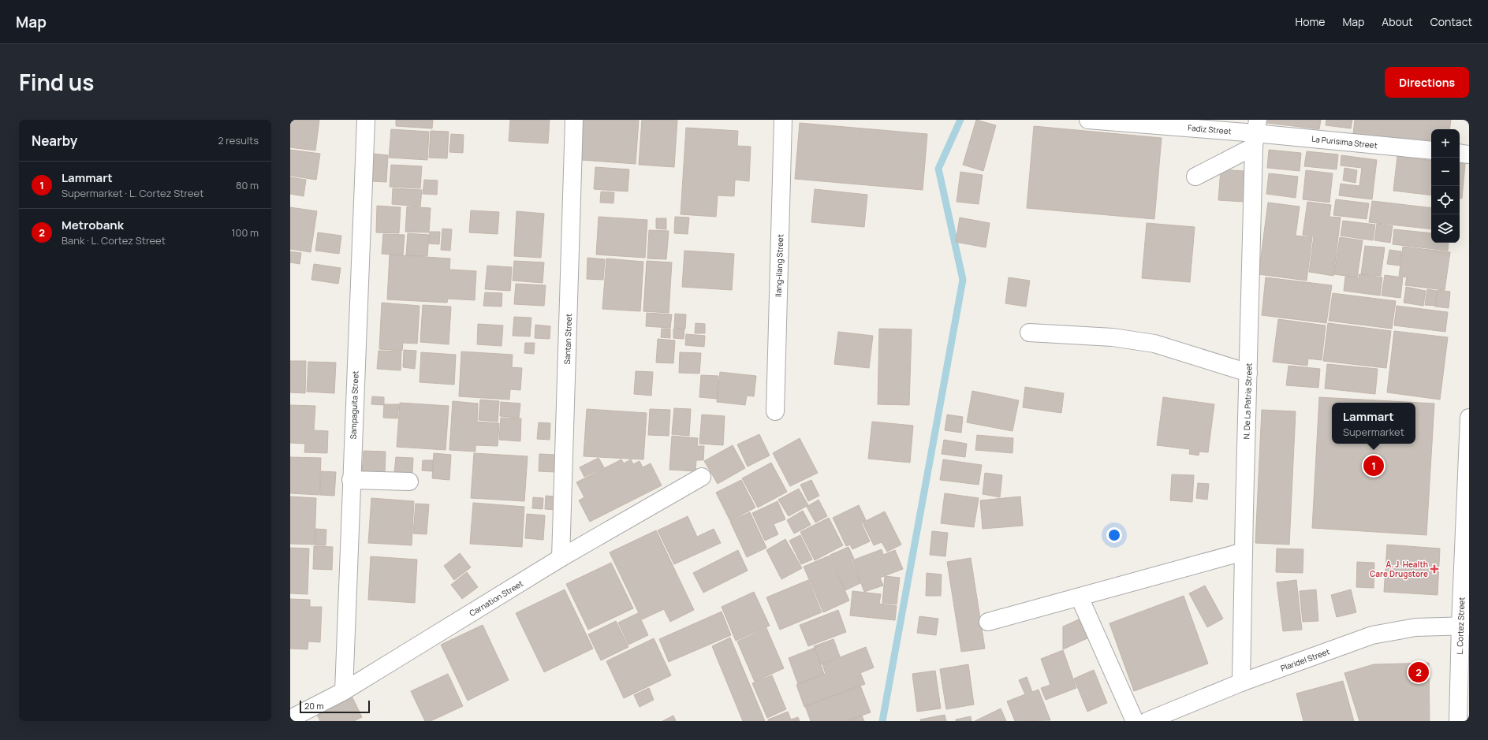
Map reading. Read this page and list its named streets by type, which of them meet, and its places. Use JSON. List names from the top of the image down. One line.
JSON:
{"streets":{"street":["Fadiz Street","La Purisima Street","Ilang-ilang Street","Santan Street","N. De La Patria Street","Sampaguita Street","Carnation Street","L. Cortez Street","Plaridel Street"]},"crossings":[["Fadiz Street","La Purisima Street"],["Fadiz Street","N. De La Patria Street"],["La Purisima Street","N. De La Patria Street"],["Santan Street","Carnation Street"],["N. De La Patria Street","Plaridel Street"],["Sampaguita Street","Carnation Street"],["L. Cortez Street","Plaridel Street"]],"places":{"health":["A. J. Health Care Drugstore"]},"scale_bar":"20 m","page":{"header":"Map","nav":["Home","Map","About","Contact"],"title":"Find us","buttons":"Directions","heading":["Nearby","2 results"],"map_buttons":["+","−"],"list":[{"mark":"1","name":"Lammart","note":"Supermarket · L. Cortez Street","value":"80 m"},{"mark":"2","name":"Metrobank","note":"Bank · L. Cortez Street","value":"100 m"}],"popup":["Lammart","Supermarket"],"pins":["1","2"],"scale":"20 m"}}
